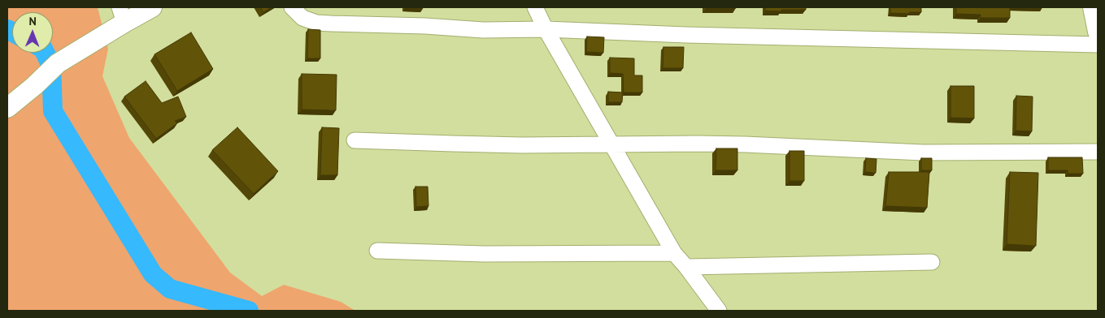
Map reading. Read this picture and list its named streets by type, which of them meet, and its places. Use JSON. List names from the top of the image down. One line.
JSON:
{"north":"top"}
